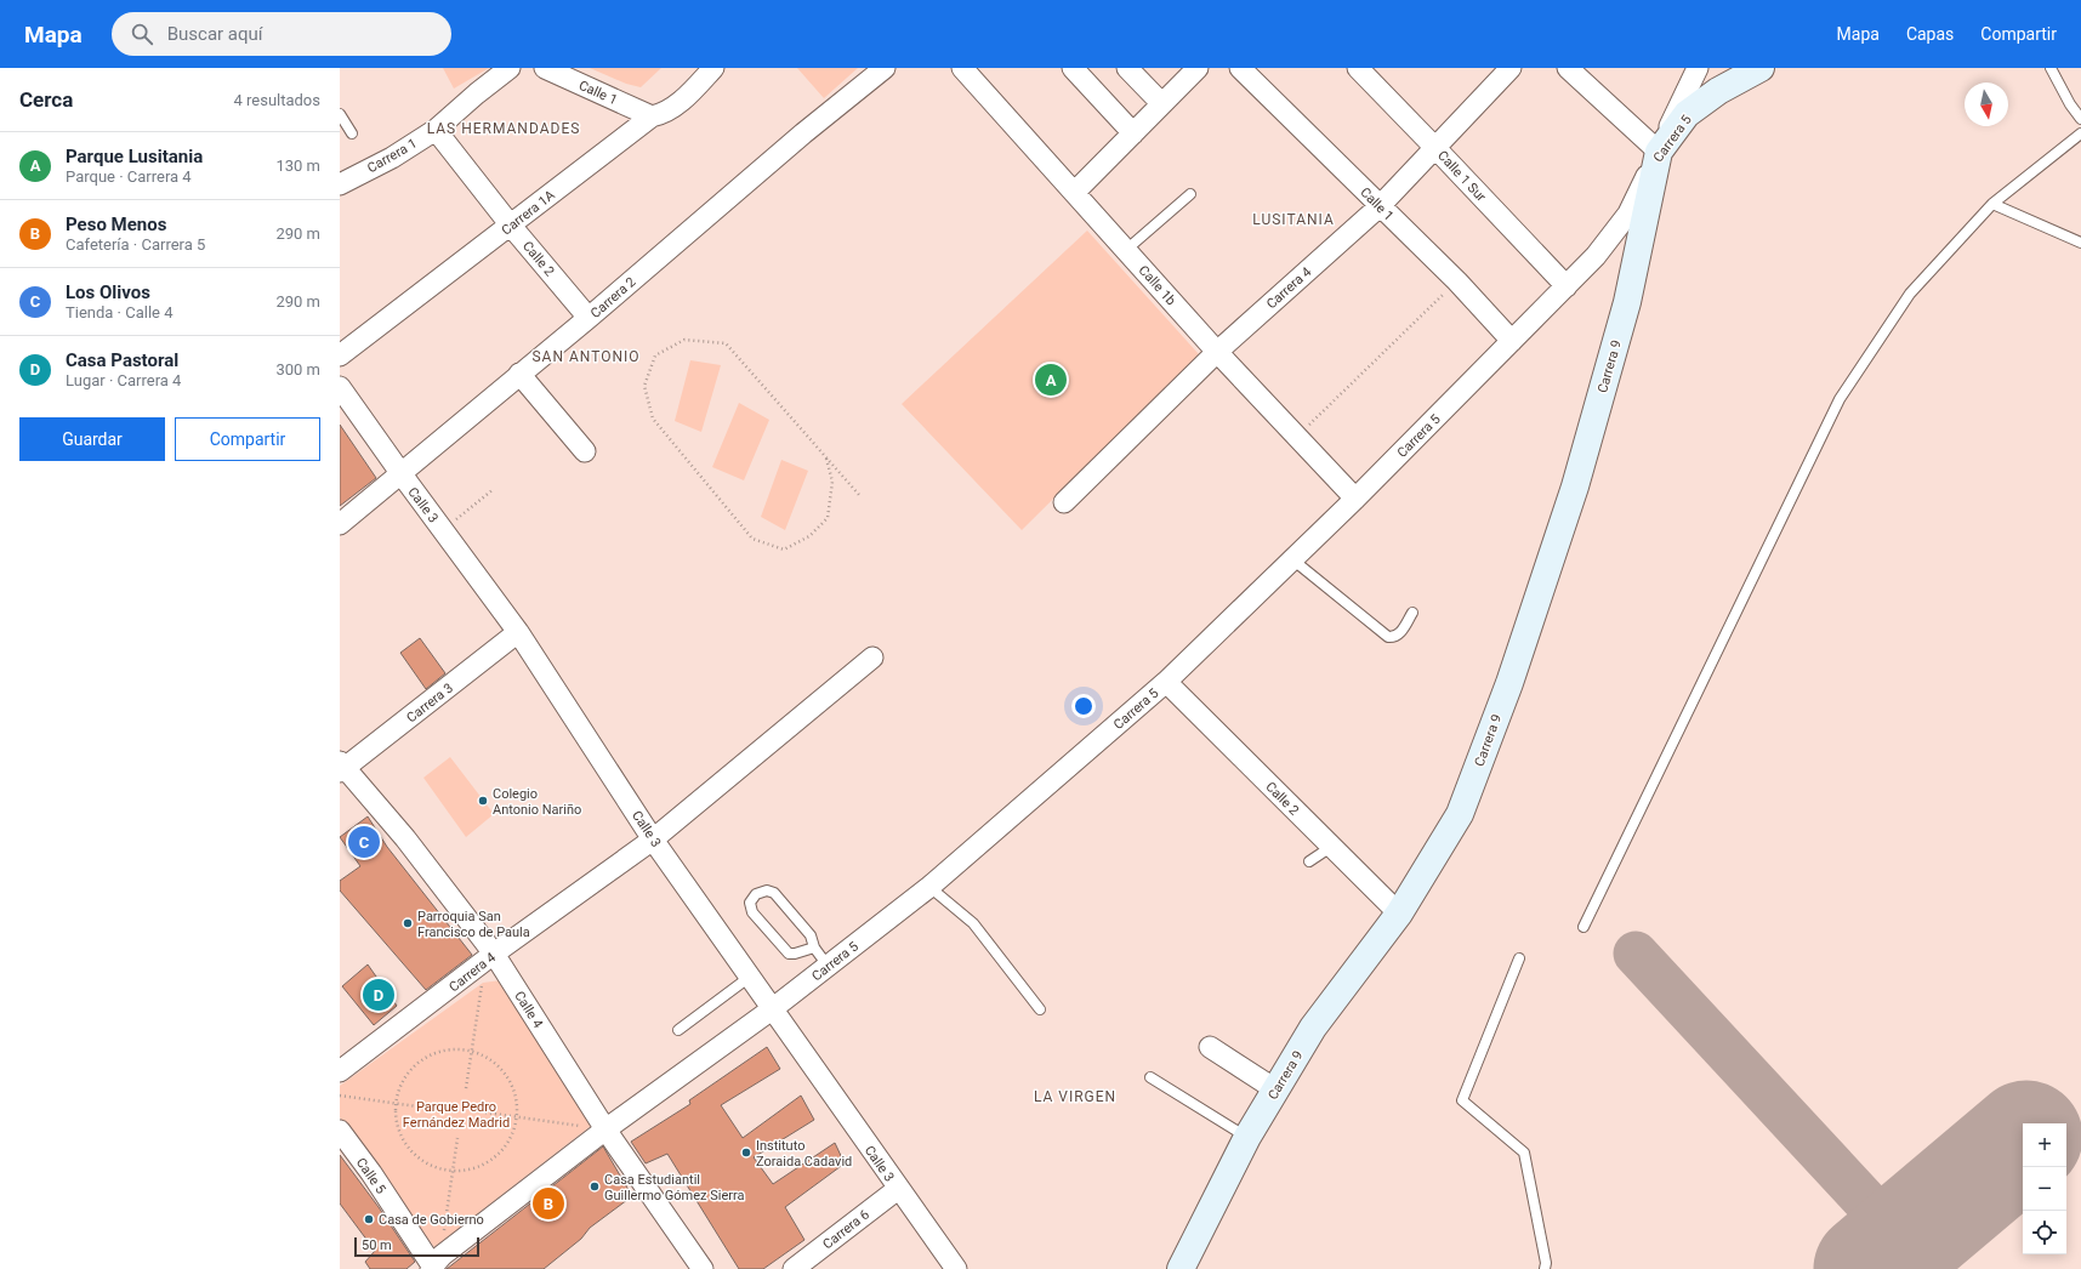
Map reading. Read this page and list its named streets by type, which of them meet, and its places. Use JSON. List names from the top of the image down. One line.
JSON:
{"streets":{"street":["Calle 1","Carrera 5","Carrera 1","Calle 1 Sur","Carrera 1A","Calle 2","Calle 1b","Carrera 4","Carrera 2","Carrera 9","Calle 3","Carrera 3","Calle 4","Calle 5","Carrera 6"]},"crossings":[["Calle 1","Carrera 5"],["Calle 1","Carrera 1A"],["Calle 1","Carrera 4"],["Carrera 5","Calle 1 Sur"],["Carrera 5","Calle 2"],["Carrera 5","Calle 1b"],["Carrera 5","Carrera 9"],["Carrera 5","Calle 3"],["Carrera 5","Calle 4"],["Carrera 5","Calle 5"],["Carrera 1","Calle 2"],["Calle 1 Sur","Carrera 4"],["Carrera 1A","Calle 2"],["Calle 2","Carrera 2"],["Calle 2","Carrera 9"],["Calle 1b","Carrera 4"],["Carrera 4","Calle 3"],["Carrera 4","Calle 4"],["Carrera 2","Calle 3"],["Calle 3","Carrera 3"],["Calle 3","Carrera 6"],["Carrera 3","Calle 4"]],"districts":["LAS HERMANDADES","LUSITANIA","SAN ANTONIO","LA VIRGEN"],"parks":["Parque Pedro Fernández Madrid"],"places":["Colegio Antonio Nariño","Parroquia San Francisco de Paula","Instituto Zoraida Cadavid","Casa Estudiantil Guillermo Gómez Sierra","Casa de Gobierno"],"scale_bar":"50 m","north":"bottom","page":{"header":"Mapa","search":"Buscar aquí","nav":["Mapa","Capas","Compartir"],"heading":["Cerca","4 resultados"],"list":[{"mark":"A","name":"Parque Lusitania","note":"Parque · Carrera 4","value":"130 m"},{"mark":"B","name":"Peso Menos","note":"Cafetería · Carrera 5","value":"290 m"},{"mark":"C","name":"Los Olivos","note":"Tienda · Calle 4","value":"290 m"},{"mark":"D","name":"Casa Pastoral","note":"Lugar · Carrera 4","value":"300 m"}],"pins":["A","C","D","B"],"buttons":["Guardar","Compartir"],"map_buttons":["+","−"],"scale":"50 m"}}
